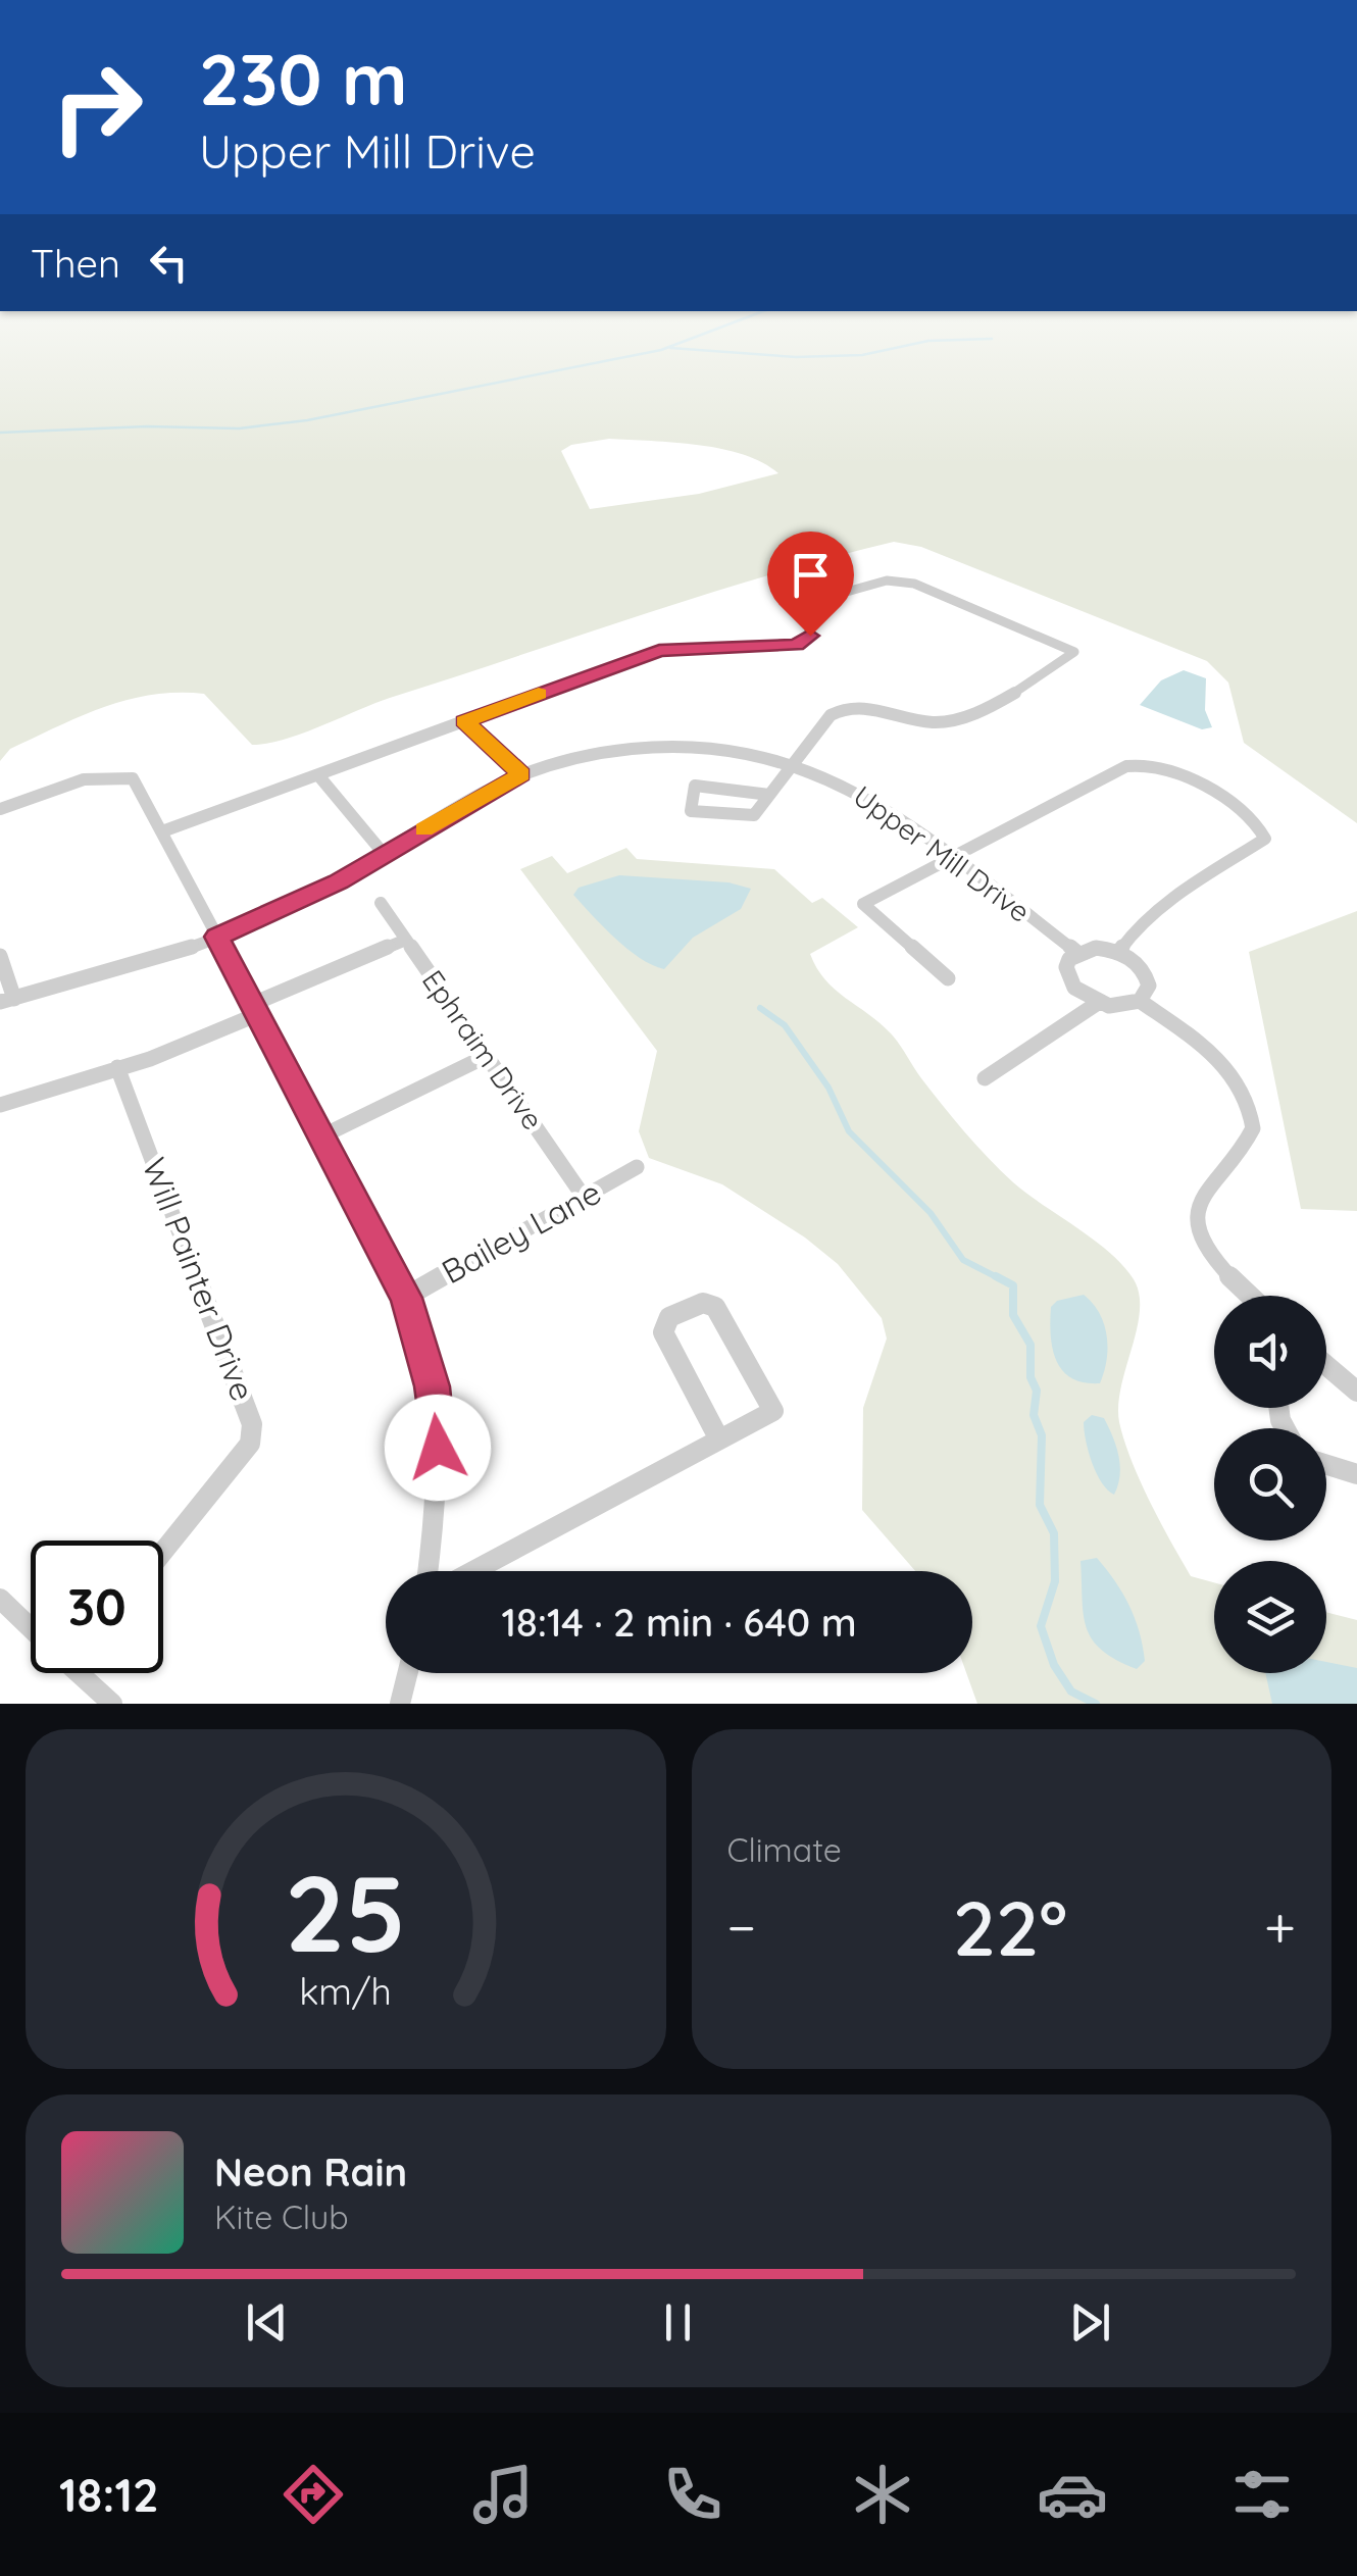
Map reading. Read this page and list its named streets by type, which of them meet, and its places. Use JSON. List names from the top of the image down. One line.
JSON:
{"streets":{"street":["Upper Mill Drive","Ephraim Drive","Bailey Lane","Will Painter Drive"]},"crossings":[["Ephraim Drive","Bailey Lane"]],"page":{"turn":["230 m","Upper Mill Drive"],"then":"Then","limit":"30","trip":"18:14 · 2 min · 640 m","tile":"Climate","heat":["−","22°","+"],"song":["Neon Rain","Kite Club"],"tabs":"18:12","gauge":["25","km/h"]}}
